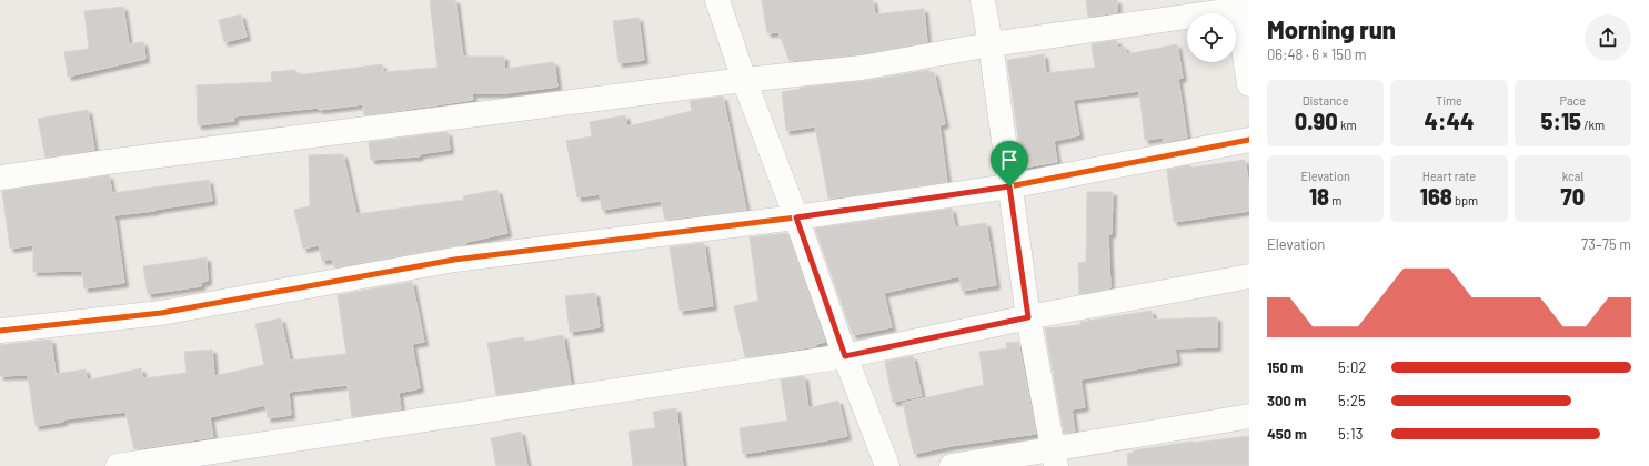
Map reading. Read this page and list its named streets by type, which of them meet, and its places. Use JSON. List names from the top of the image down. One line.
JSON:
{"page":{"heading":["Morning run","06:48 · 6 × 150 m"],"stats":[["Distance","0.90 km"],["Time","4:44"],["Pace","5:15 /km"],["Elevation","18 m"],["Heart rate","168 bpm"],["kcal","70"]],"chart":["Elevation","73–75 m"],"list":[{"name":"150 m","note":"5:02"},{"name":"300 m","note":"5:25"},{"name":"450 m","note":"5:13"}]}}
